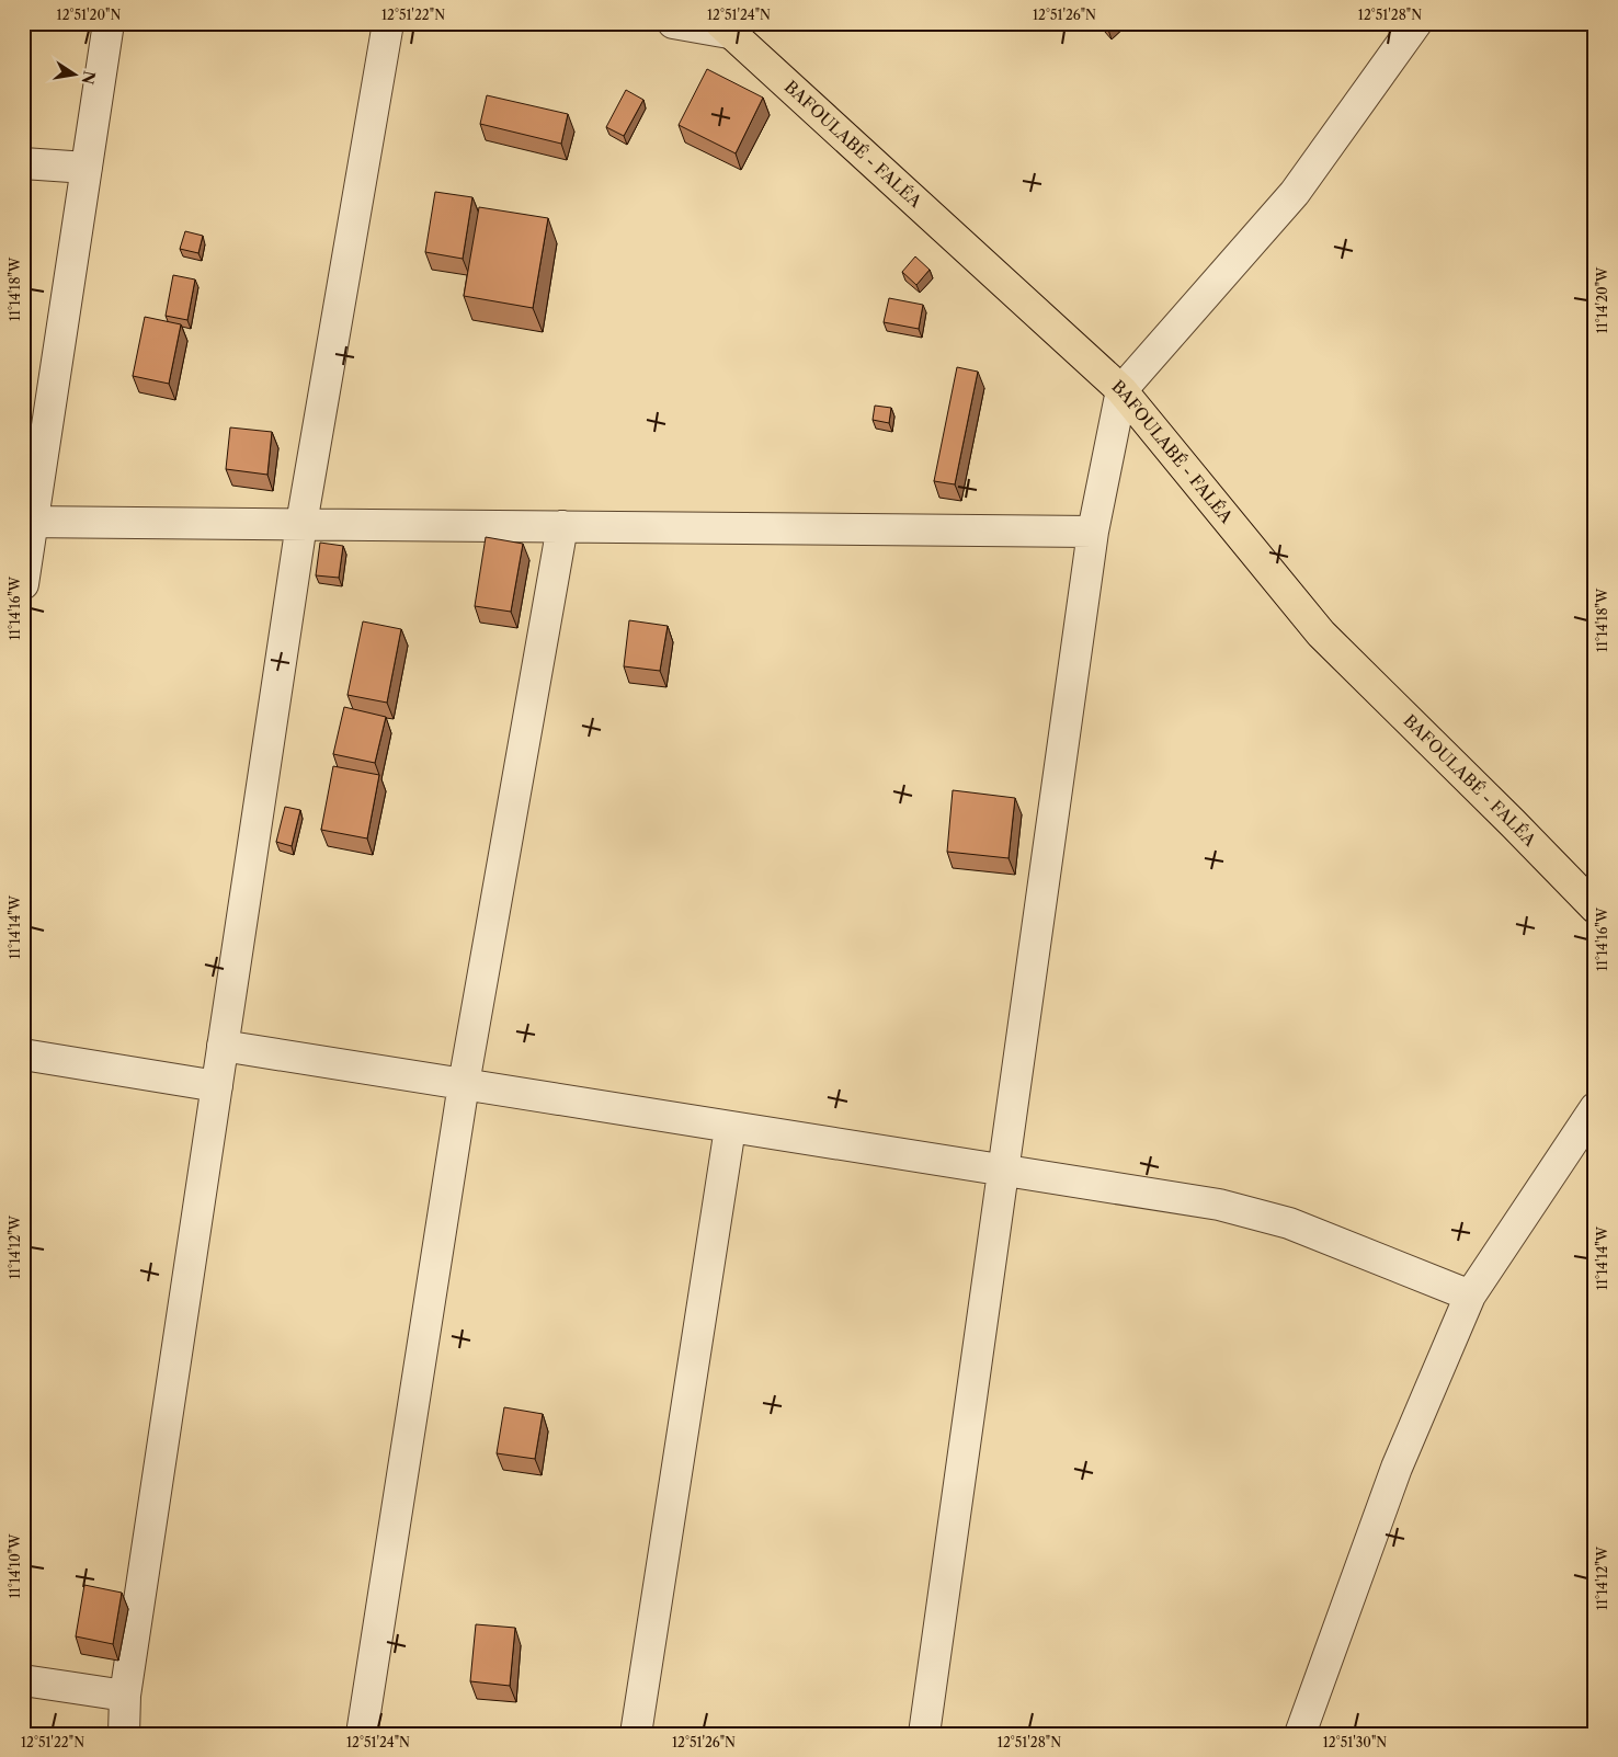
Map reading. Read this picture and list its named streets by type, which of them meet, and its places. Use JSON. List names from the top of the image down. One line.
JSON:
{"streets":{"main road":["BAFOULABÉ - FALÉA"]},"north":"right","coordinates":["12°51'20\"N","12°51'22\"N","12°51'24\"N","12°51'26\"N","12°51'28\"N","11°14'18\"W","11°14'20\"W","11°14'16\"W","11°14'14\"W","11°14'12\"W","11°14'10\"W","12°51'30\"N"]}
